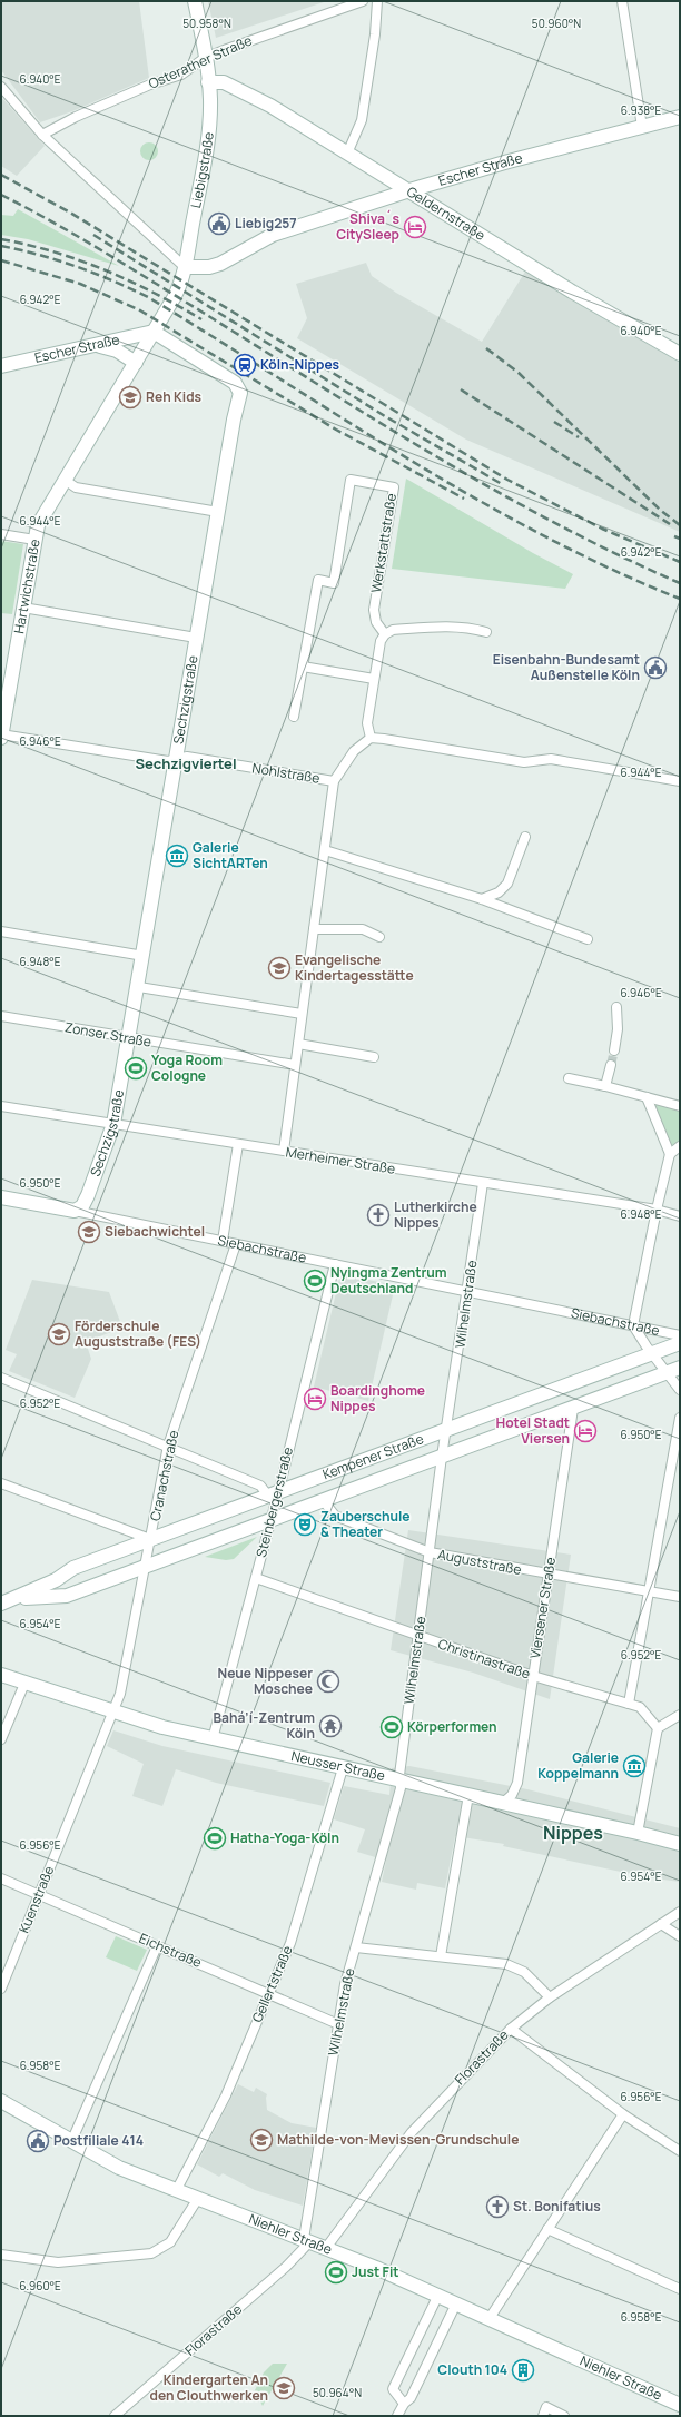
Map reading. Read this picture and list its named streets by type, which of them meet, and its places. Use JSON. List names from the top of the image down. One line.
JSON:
{"streets":{"street":["Osterather Straße","Liebigstraße","Escher Straße","Geldernstraße","Werkstattstraße","Hartwichstraße","Sechzigstraße","Nohlstraße","Zonser Straße","Merheimer Straße","Siebachstraße","Wilhelmstraße","Kempener Straße","Cranachstraße","Steinbergerstraße","Auguststraße","Viersener Straße","Christinastraße","Neusser Straße","Kuenstraße","Eichstraße","Gellertstraße","Florastraße","Niehler Straße"]},"crossings":[["Osterather Straße","Liebigstraße"],["Liebigstraße","Escher Straße"],["Liebigstraße","Geldernstraße"],["Liebigstraße","Hartwichstraße"],["Liebigstraße","Sechzigstraße"],["Escher Straße","Geldernstraße"],["Escher Straße","Hartwichstraße"],["Escher Straße","Sechzigstraße"],["Hartwichstraße","Sechzigstraße"],["Hartwichstraße","Nohlstraße"],["Sechzigstraße","Nohlstraße"],["Sechzigstraße","Zonser Straße"],["Sechzigstraße","Merheimer Straße"],["Sechzigstraße","Siebachstraße"],["Merheimer Straße","Wilhelmstraße"],["Siebachstraße","Wilhelmstraße"],["Siebachstraße","Cranachstraße"],["Siebachstraße","Steinbergerstraße"],["Wilhelmstraße","Kempener Straße"],["Wilhelmstraße","Auguststraße"],["Wilhelmstraße","Christinastraße"],["Wilhelmstraße","Neusser Straße"],["Wilhelmstraße","Eichstraße"],["Wilhelmstraße","Florastraße"],["Wilhelmstraße","Niehler Straße"],["Kempener Straße","Cranachstraße"],["Kempener Straße","Steinbergerstraße"],["Kempener Straße","Auguststraße"],["Kempener Straße","Viersener Straße"],["Cranachstraße","Neusser Straße"],["Cranachstraße","Kuenstraße"],["Steinbergerstraße","Christinastraße"],["Steinbergerstraße","Neusser Straße"],["Auguststraße","Viersener Straße"],["Viersener Straße","Christinastraße"],["Viersener Straße","Neusser Straße"],["Neusser Straße","Kuenstraße"],["Neusser Straße","Gellertstraße"],["Kuenstraße","Eichstraße"],["Eichstraße","Gellertstraße"],["Gellertstraße","Niehler Straße"],["Florastraße","Niehler Straße"]],"districts":["Sechzigviertel","Nippes"],"places":{"public building":["Liebig257","Eisenbahn-Bundesamt Außenstelle Köln","Postfiliale 414"],"hotel":["Shiva´s CitySleep","Boardinghome Nippes","Hotel Stadt Viersen"],"station":["Köln-Nippes"],"school or university":["Reh Kids","Evangelische Kindertagesstätte","Siebachwichtel","Förderschule Auguststraße (FES)","Mathilde-von-Mevissen-Grundschule","Kindergarten An den Clouthwerken"],"museum":["Galerie SichtARTen","Galerie Koppelmann"],"sports":["Yoga Room Cologne","Nyingma Zentrum Deutschland","Körperformen","Hatha-Yoga-Köln","Just Fit"],"church":["Lutherkirche Nippes","St. Bonifatius"],"theatre":["Zauberschule & Theater"],"mosque":["Neue Nippeser Moschee"],"temple":["Bahá’í-Zentrum Köln"],"building":["Clouth 104"]},"coordinates":["50.958°N","50.960°N","6.940°E","6.938°E","6.942°E","6.944°E","6.946°E","6.948°E","6.950°E","6.952°E","6.954°E","6.956°E","6.958°E","6.960°E","50.964°N"]}
